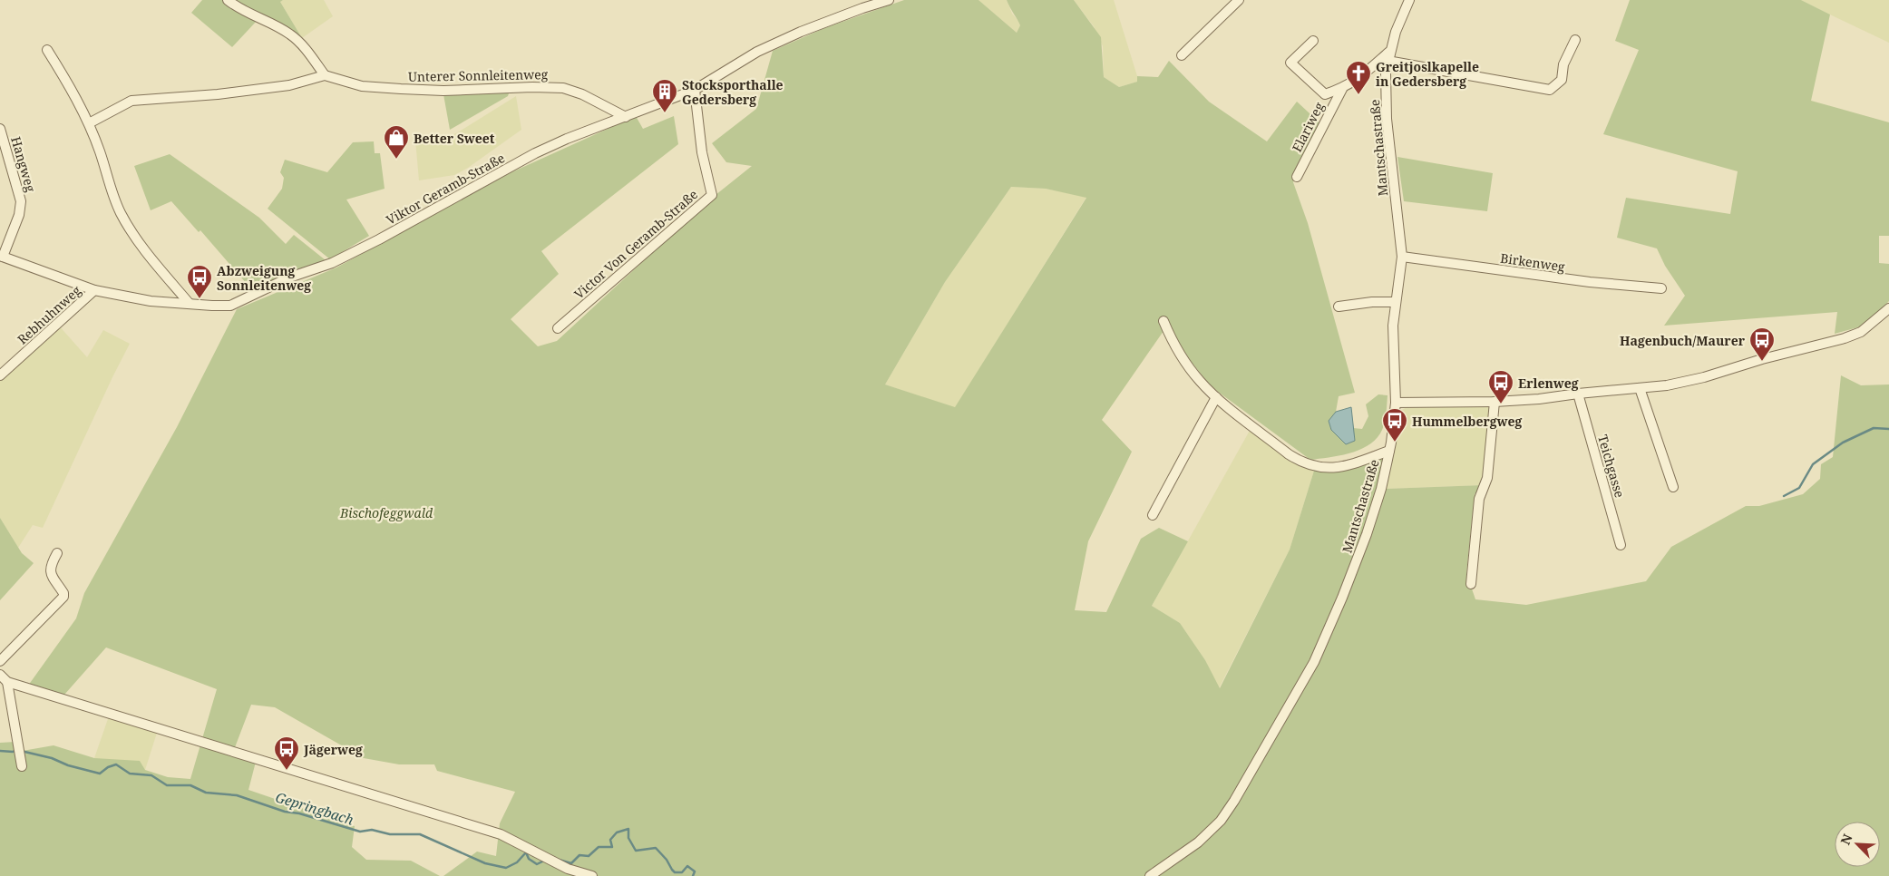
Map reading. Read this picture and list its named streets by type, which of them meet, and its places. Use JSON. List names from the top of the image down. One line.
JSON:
{"streets":{"street":["Unterer Sonnleitenweg","Elariweg","Mantschastraße","Hangweg","Viktor Geramb-Straße","Victor Von Geramb-Straße","Birkenweg","Rebhuhnweg","Teichgasse"]},"crossings":[["Unterer Sonnleitenweg","Viktor Geramb-Straße"],["Elariweg","Mantschastraße"],["Mantschastraße","Birkenweg"],["Hangweg","Viktor Geramb-Straße"],["Viktor Geramb-Straße","Victor Von Geramb-Straße"],["Viktor Geramb-Straße","Rebhuhnweg"]],"water":["Gepringbach"],"parks":["Bischofeggwald"],"places":{"church":["Greitjoslkapelle in Gedersberg"],"building":["Stocksporthalle Gedersberg"],"shop":["Better Sweet"],"bus stop":["Abzweigung Sonnleitenweg","Hagenbuch/Maurer","Erlenweg","Hummelbergweg","Jägerweg"]},"north":"top left"}
